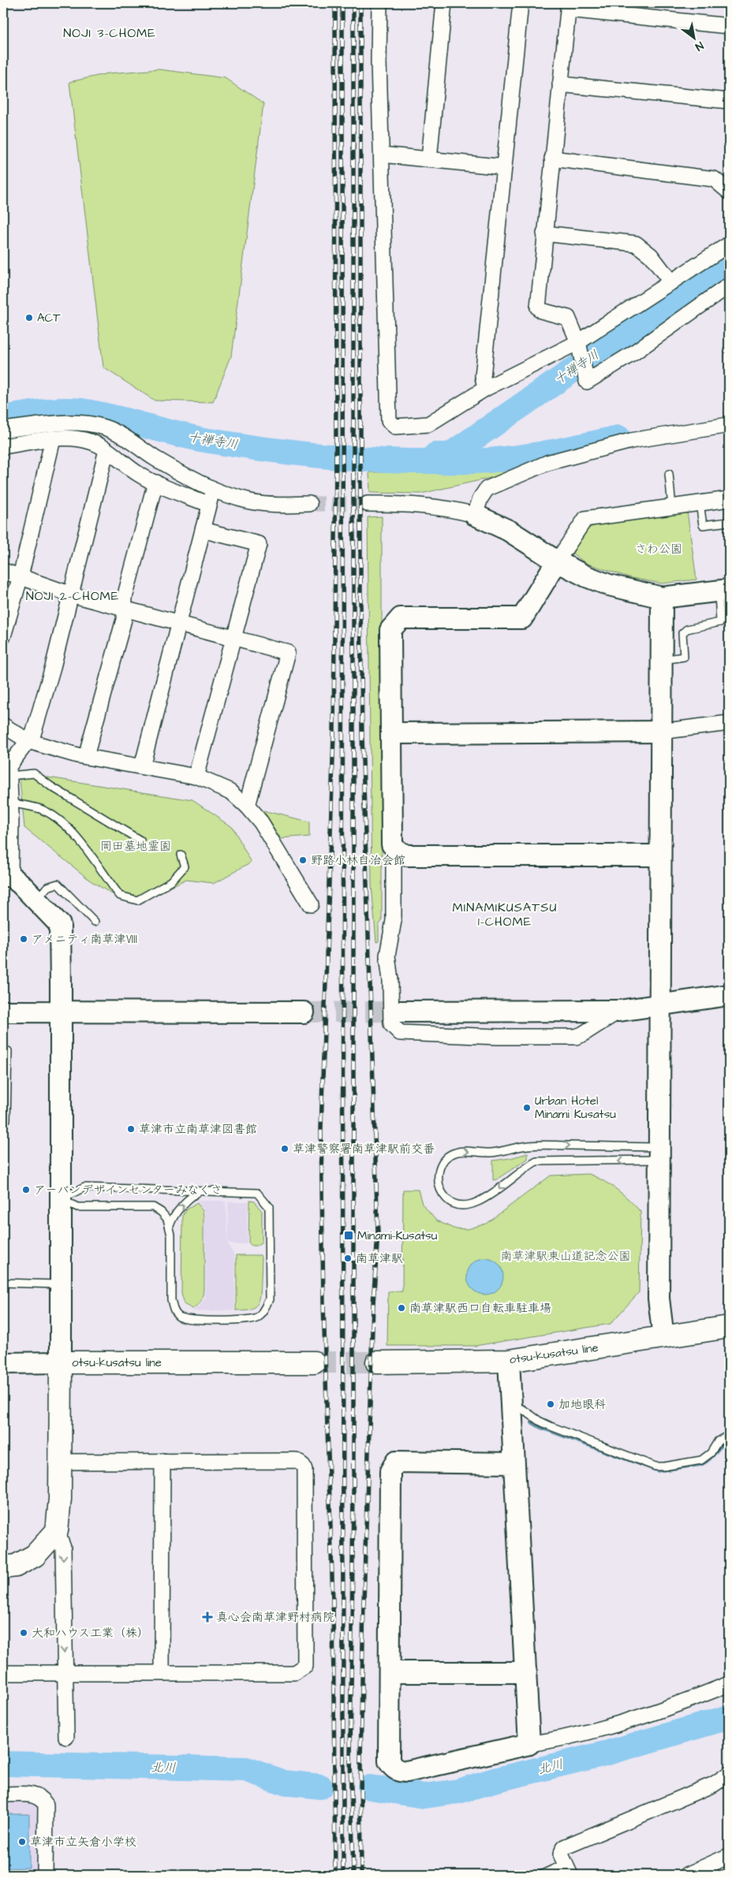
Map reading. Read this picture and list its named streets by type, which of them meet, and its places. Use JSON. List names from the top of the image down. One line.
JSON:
{"streets":{"main road":["otsu-kusatsu line"]},"districts":["NOJI 3-CHOME","NOJI 2-CHOME","MINAMIKUSATSU 1-CHOME"],"water":["十禅寺川","北川"],"parks":["さわ公園","岡田墓地霊園","南草津駅東山道記念公園"],"places":{"other":["ACT","野路小林自治会館","アメニティ南草津Ⅷ","Urban Hotel Minami Kusatsu","草津市立南草津図書館","草津警察署南草津駅前交番","アーバンデザインセンターみなくさ","南草津駅","南草津駅西口自転車駐車場","加地眼科","大和ハウス工業（株）","草津市立矢倉小学校"],"transit":["Minami-Kusatsu"],"health":["真心会南草津野村病院"]},"north":"bottom right"}
